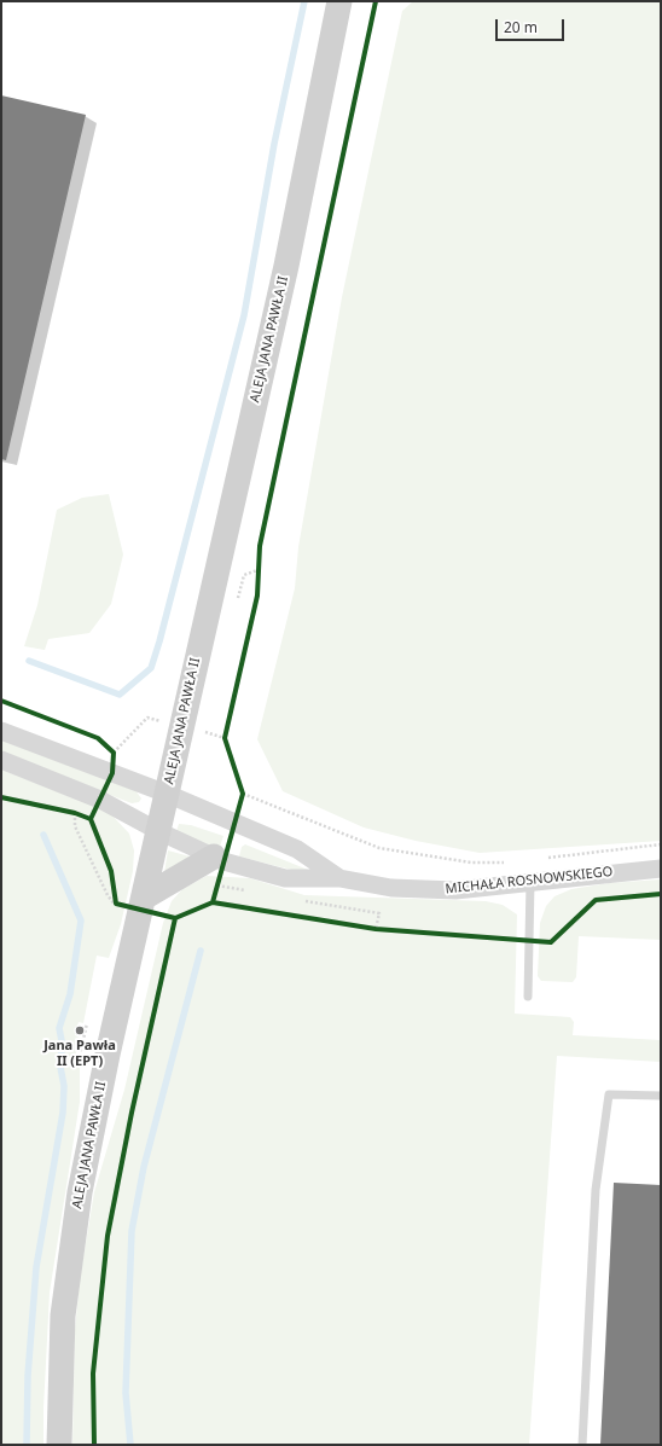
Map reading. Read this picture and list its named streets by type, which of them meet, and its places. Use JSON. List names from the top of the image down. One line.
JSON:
{"streets":{"street":["ALEJA JANA PAWŁA II","MICHAŁA ROSNOWSKIEGO"]},"crossings":[["ALEJA JANA PAWŁA II","MICHAŁA ROSNOWSKIEGO"]],"places":["Jana Pawła II (EPT)"],"scale_bar":"20 m"}
